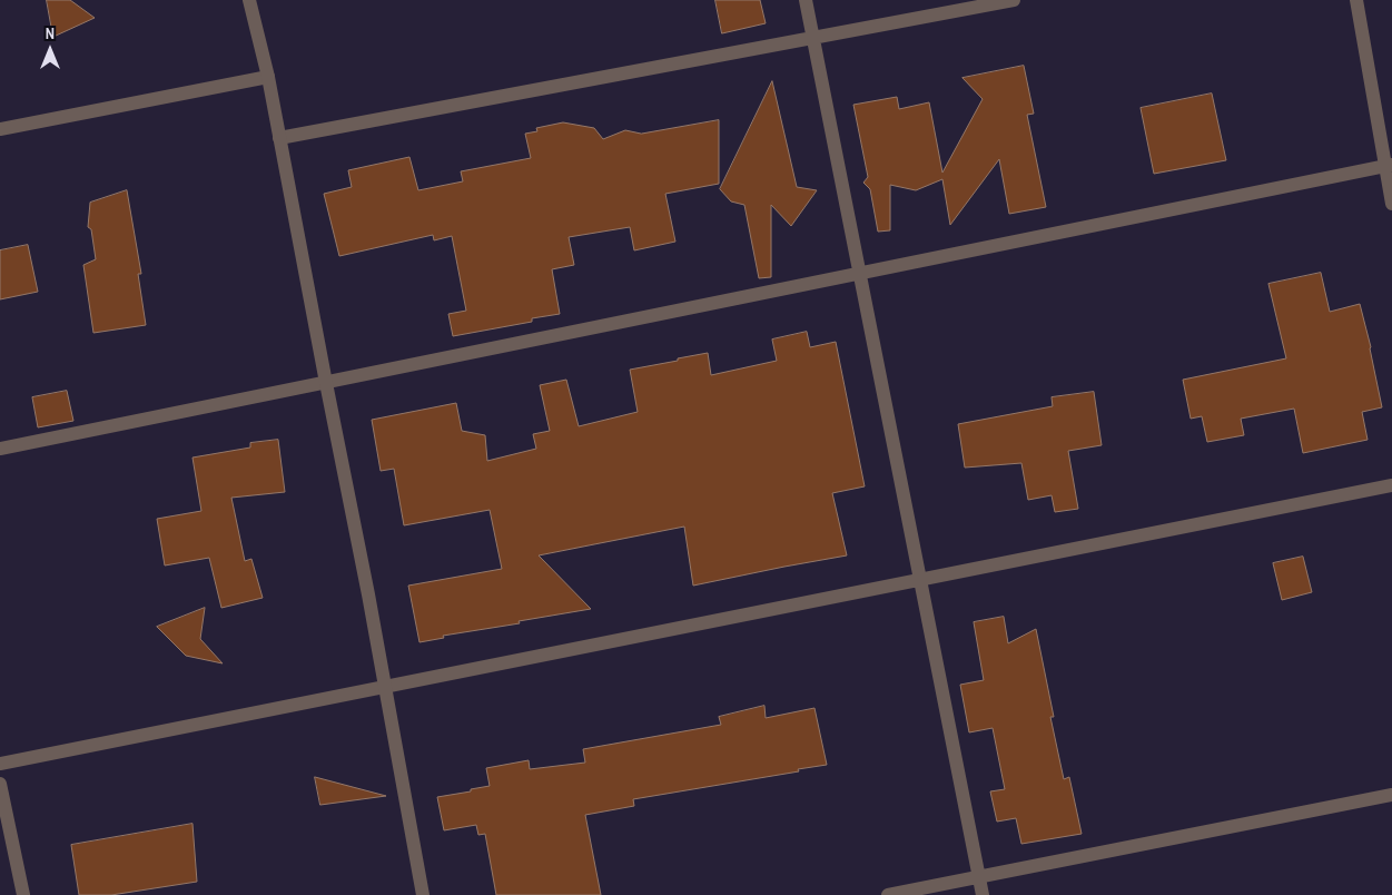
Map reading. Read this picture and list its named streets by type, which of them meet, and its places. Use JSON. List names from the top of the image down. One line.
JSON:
{"north":"top"}
